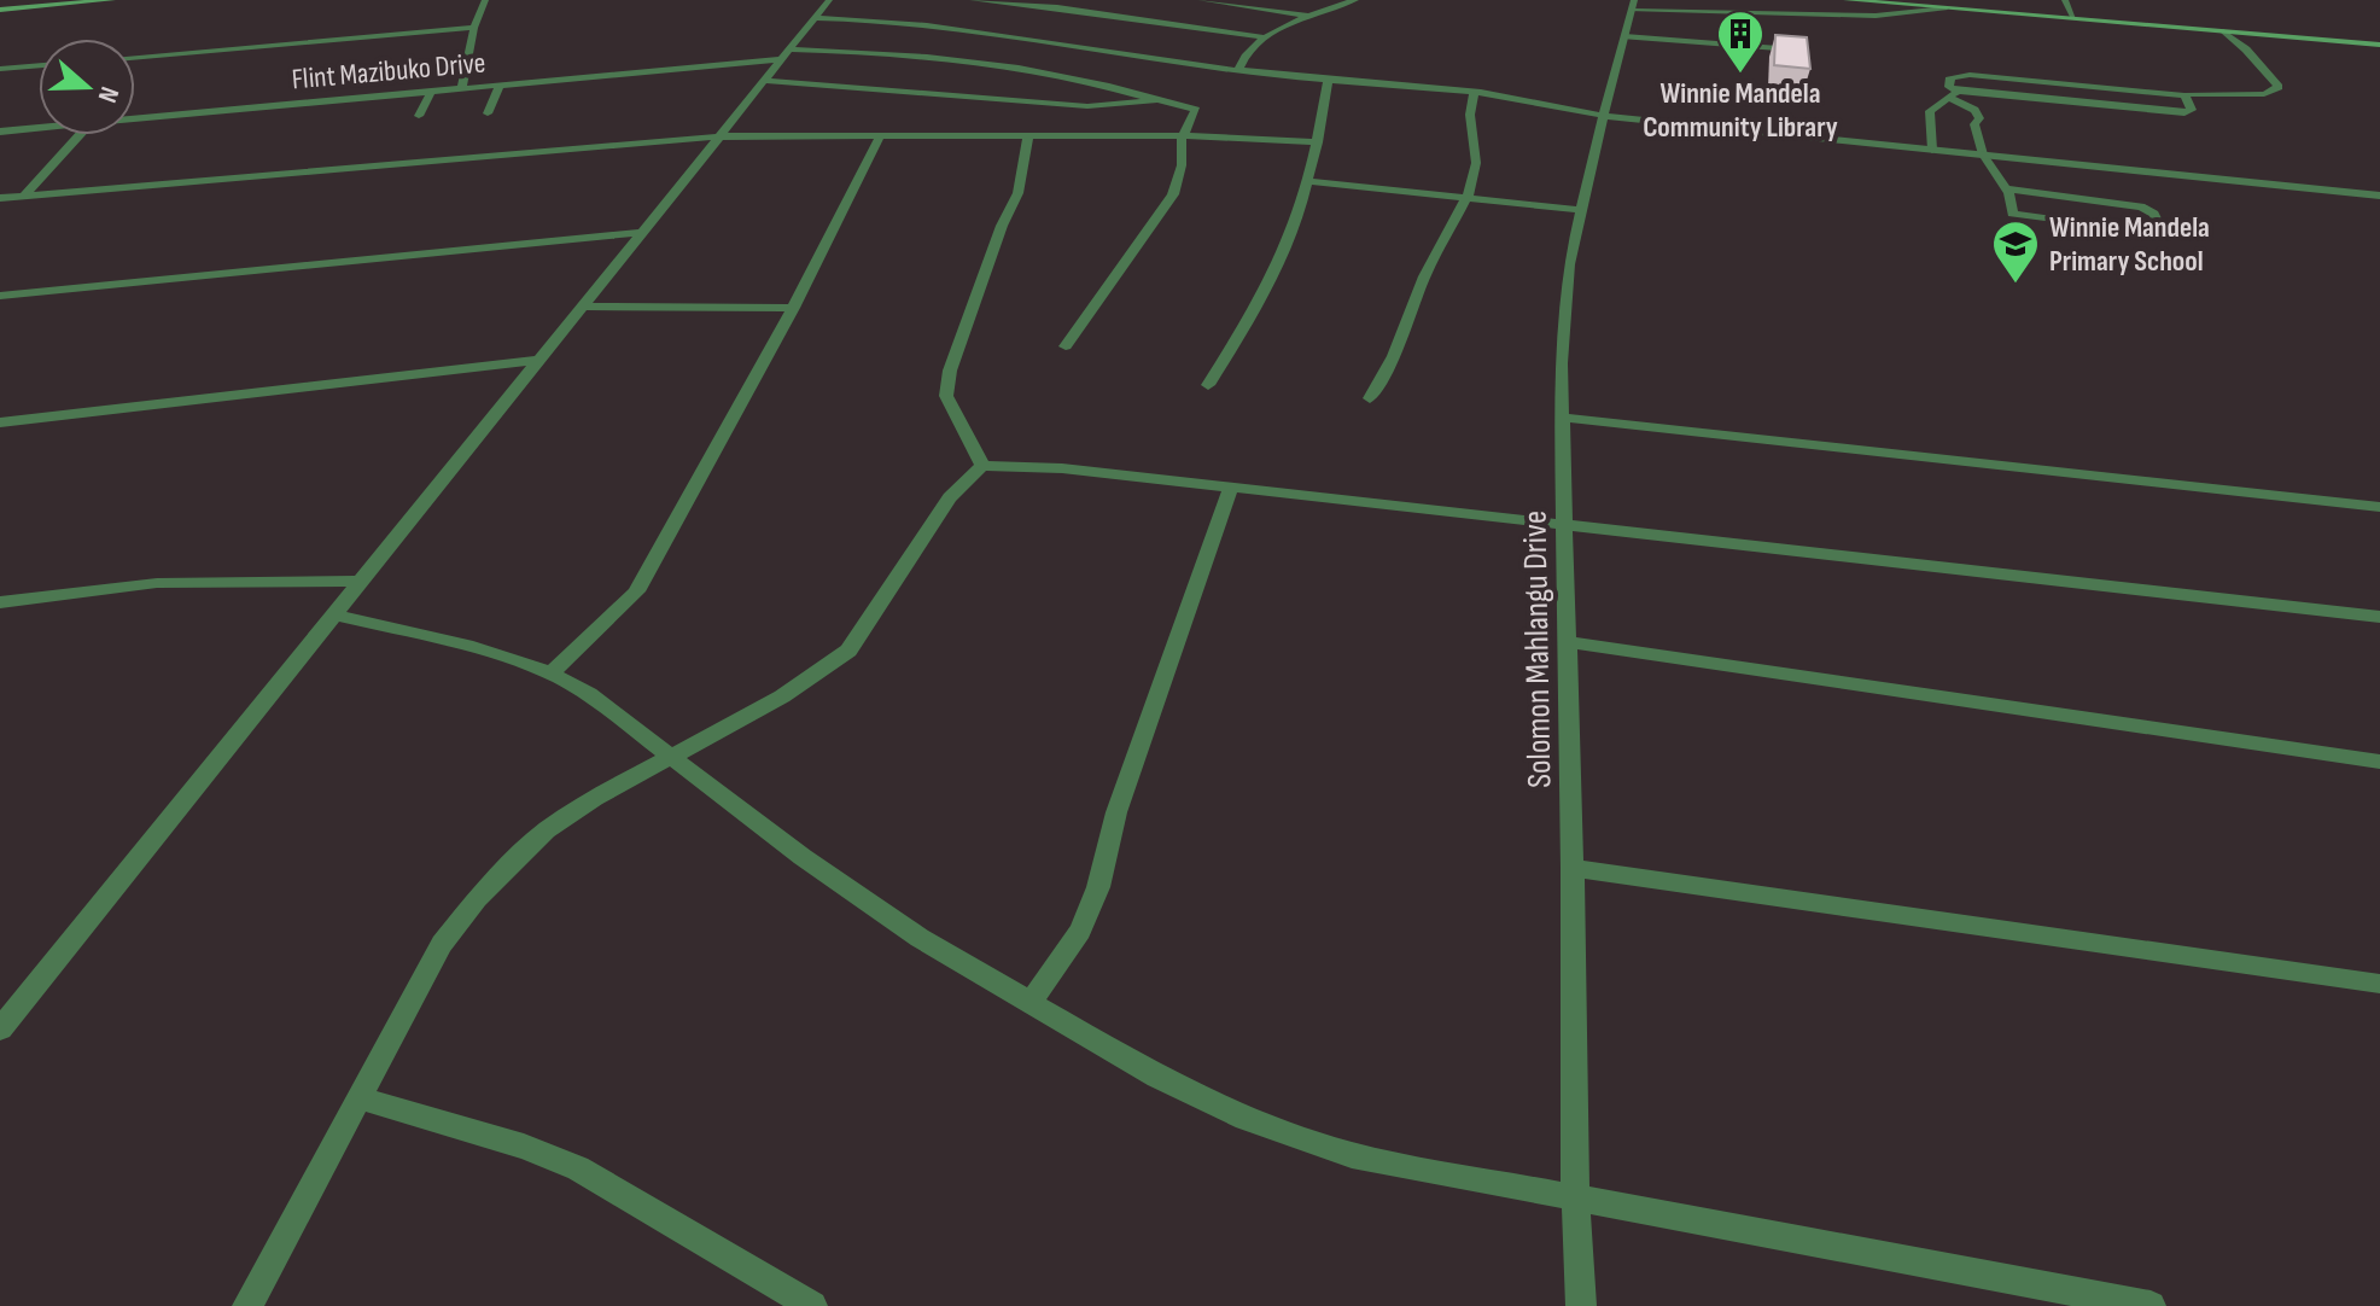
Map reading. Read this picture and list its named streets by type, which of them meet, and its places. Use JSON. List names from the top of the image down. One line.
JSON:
{"streets":{"street":["Flint Mazibuko Drive","Solomon Mahlangu Drive"]},"places":{"building":["Winnie Mandela Community Library"],"school or university":["Winnie Mandela Primary School"]},"north":"right"}
